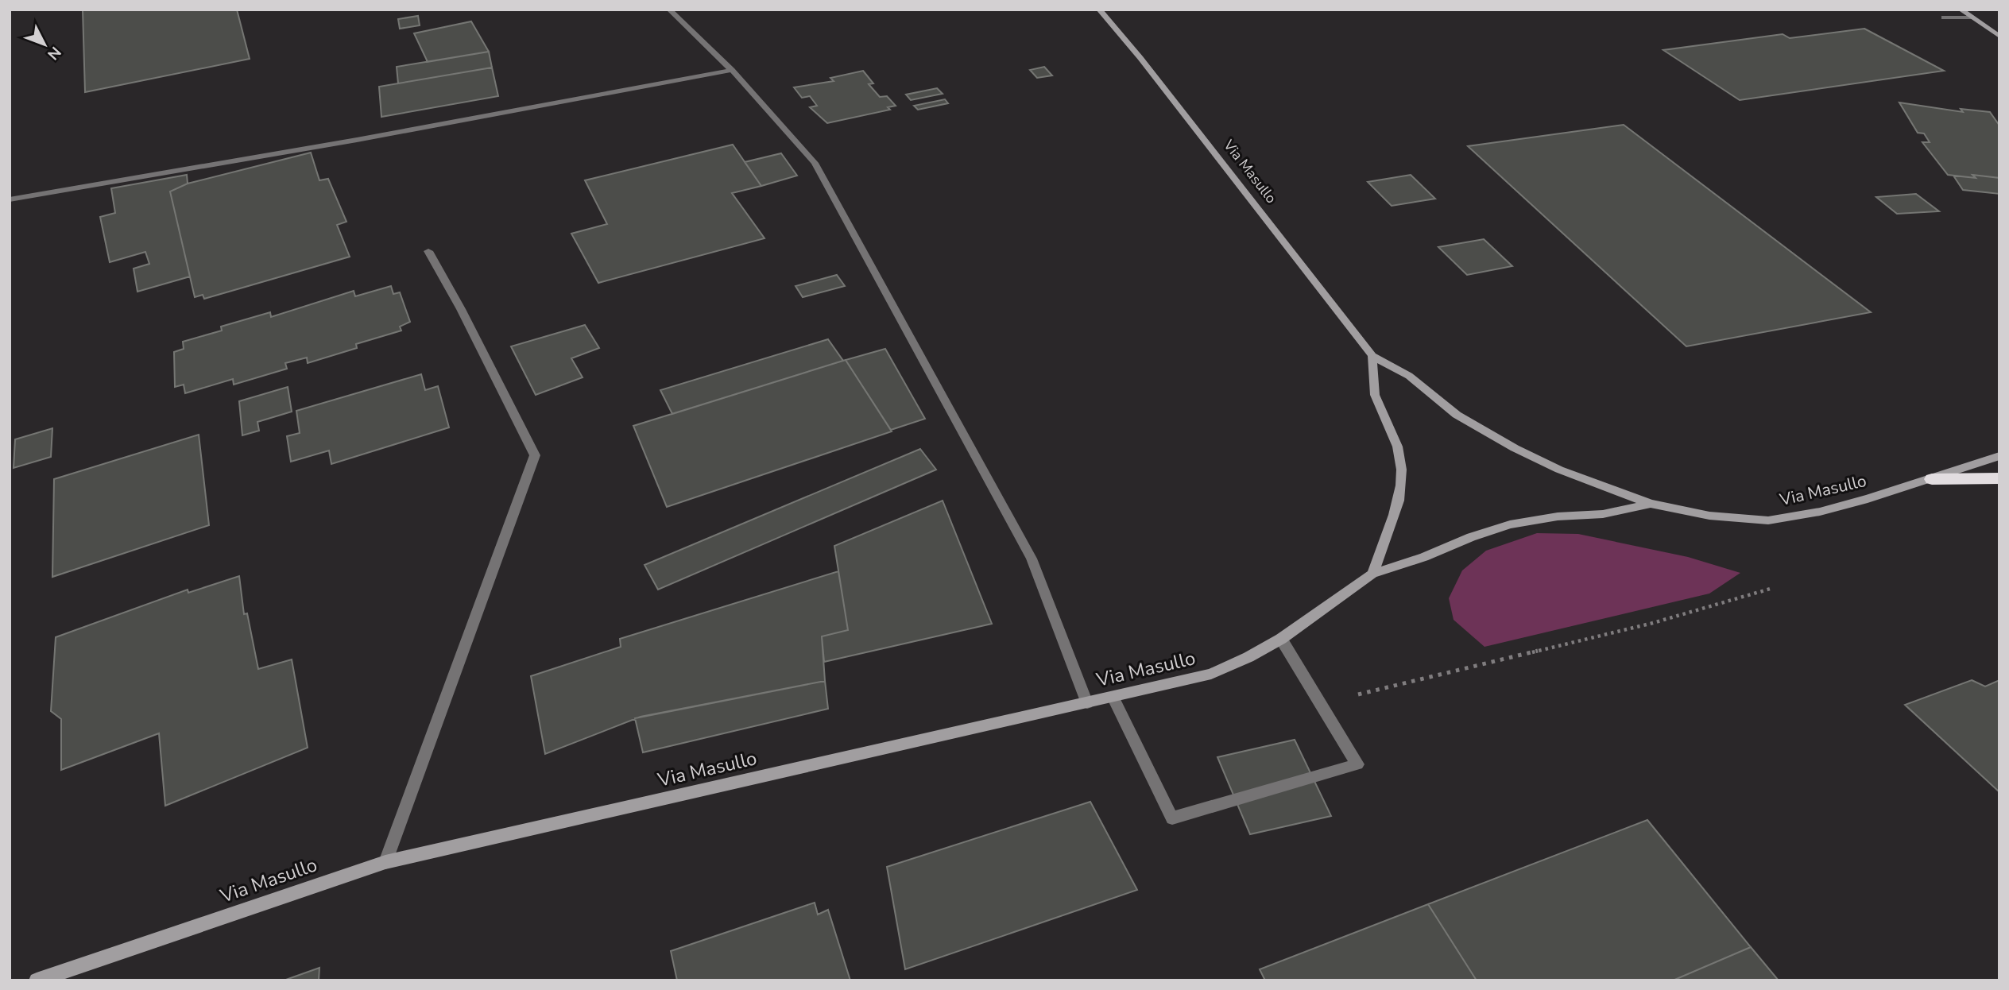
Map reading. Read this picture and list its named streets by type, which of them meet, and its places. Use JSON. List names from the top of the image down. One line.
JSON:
{"streets":{"main road":["Via Masullo"]},"north":"bottom right"}
